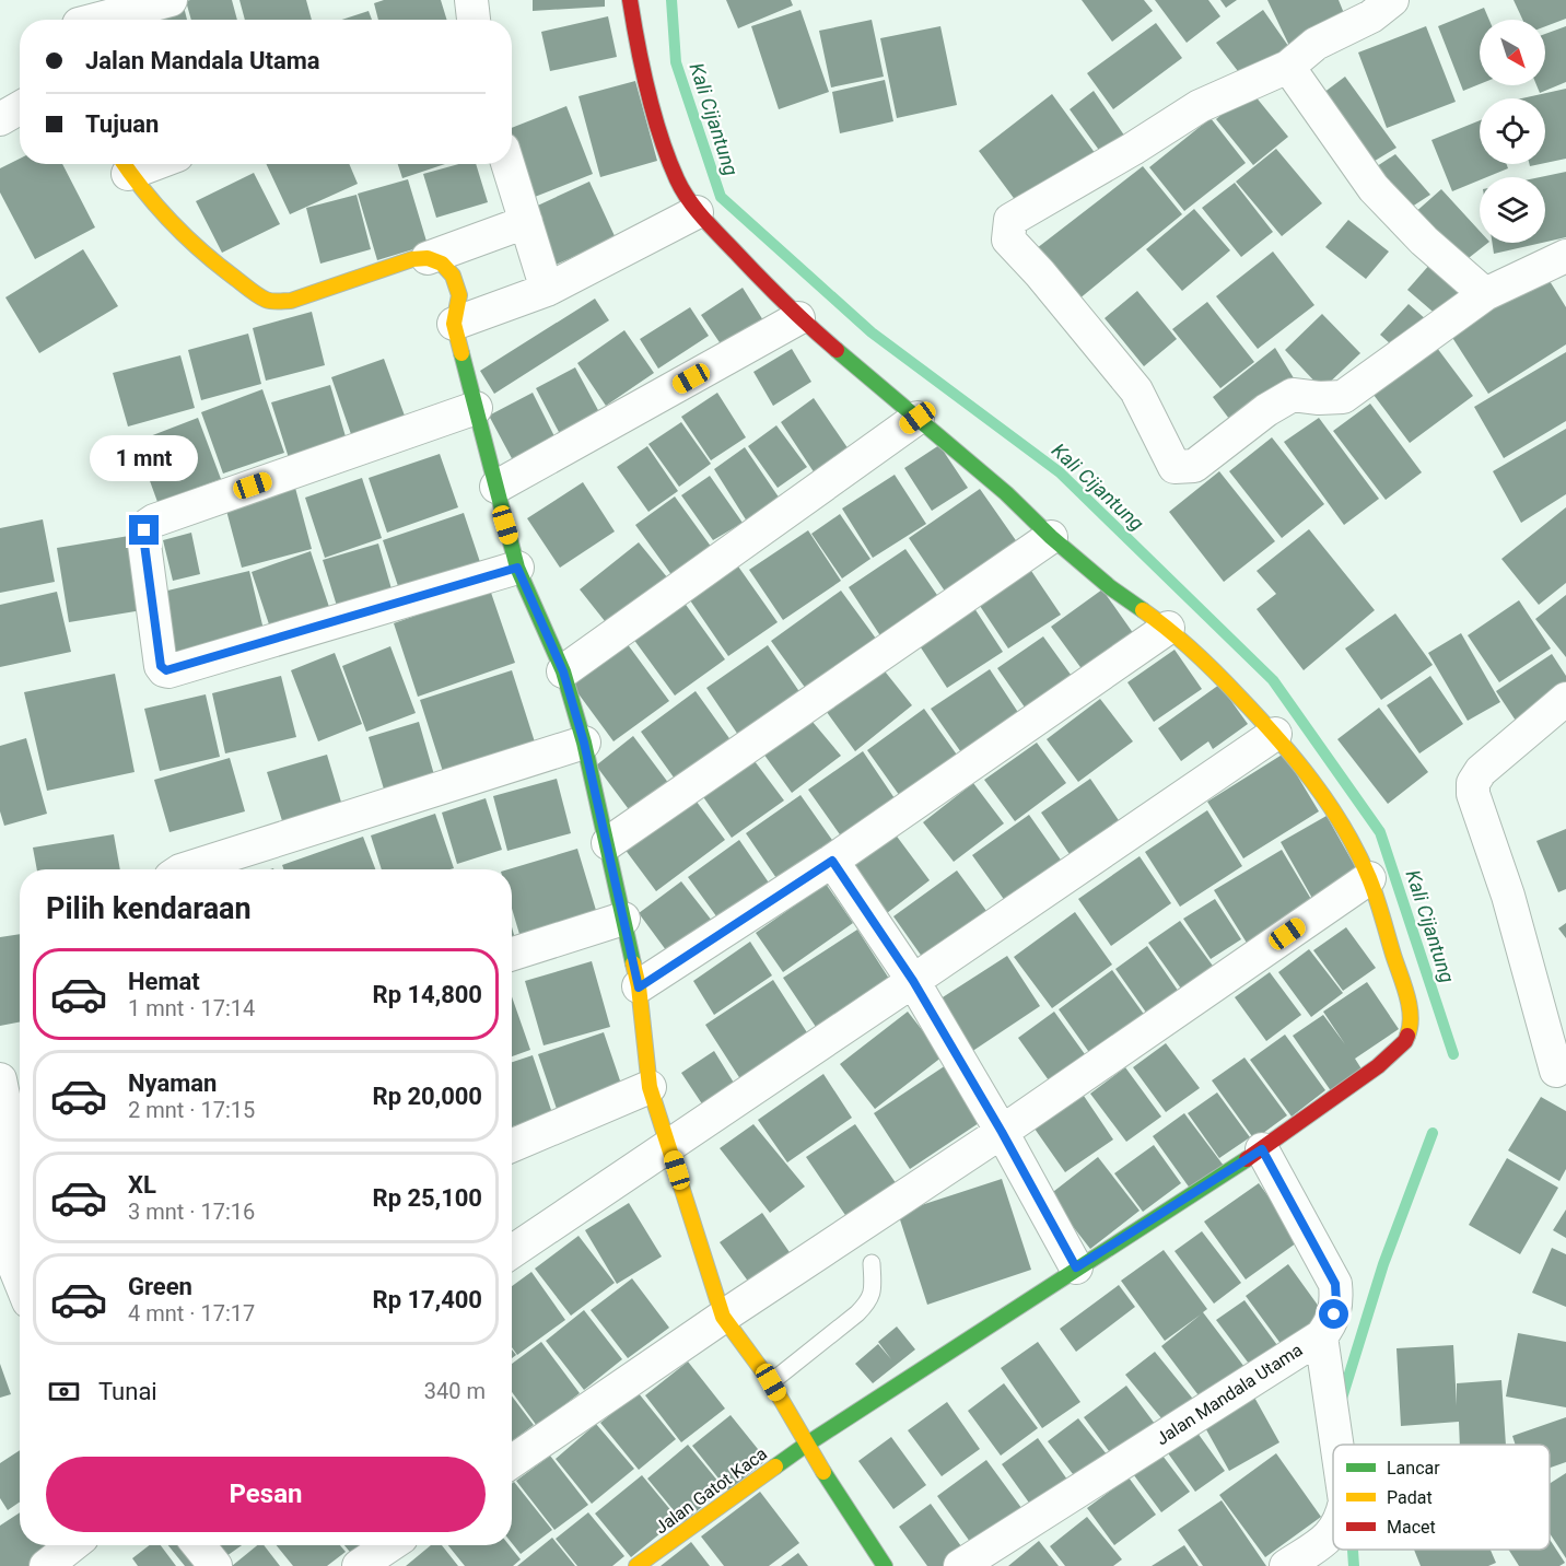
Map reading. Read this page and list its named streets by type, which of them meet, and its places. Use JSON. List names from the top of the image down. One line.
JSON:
{"streets":{"street":["Jalan Mandala Utama","Jalan Gatot Kaca"]},"crossings":[["Jalan Mandala Utama","Jalan Gatot Kaca"]],"water":["Kali Cijantung"],"legend":["Lancar","Padat","Macet"],"north":"bottom right","page":{"banner":["Jalan Mandala Utama","Tujuan"],"bubble":"1 mnt","heading":"Pilih kendaraan","list":[{"name":"Hemat","note":"1 mnt · 17:14","value":"Rp 14,800"},{"name":"Nyaman","note":"2 mnt · 17:15","value":"Rp 20,000"},{"name":"XL","note":"3 mnt · 17:16","value":"Rp 25,100"},{"name":"Green","note":"4 mnt · 17:17","value":"Rp 17,400"}],"pay":["Tunai","340 m"],"buttons":"Pesan"}}
